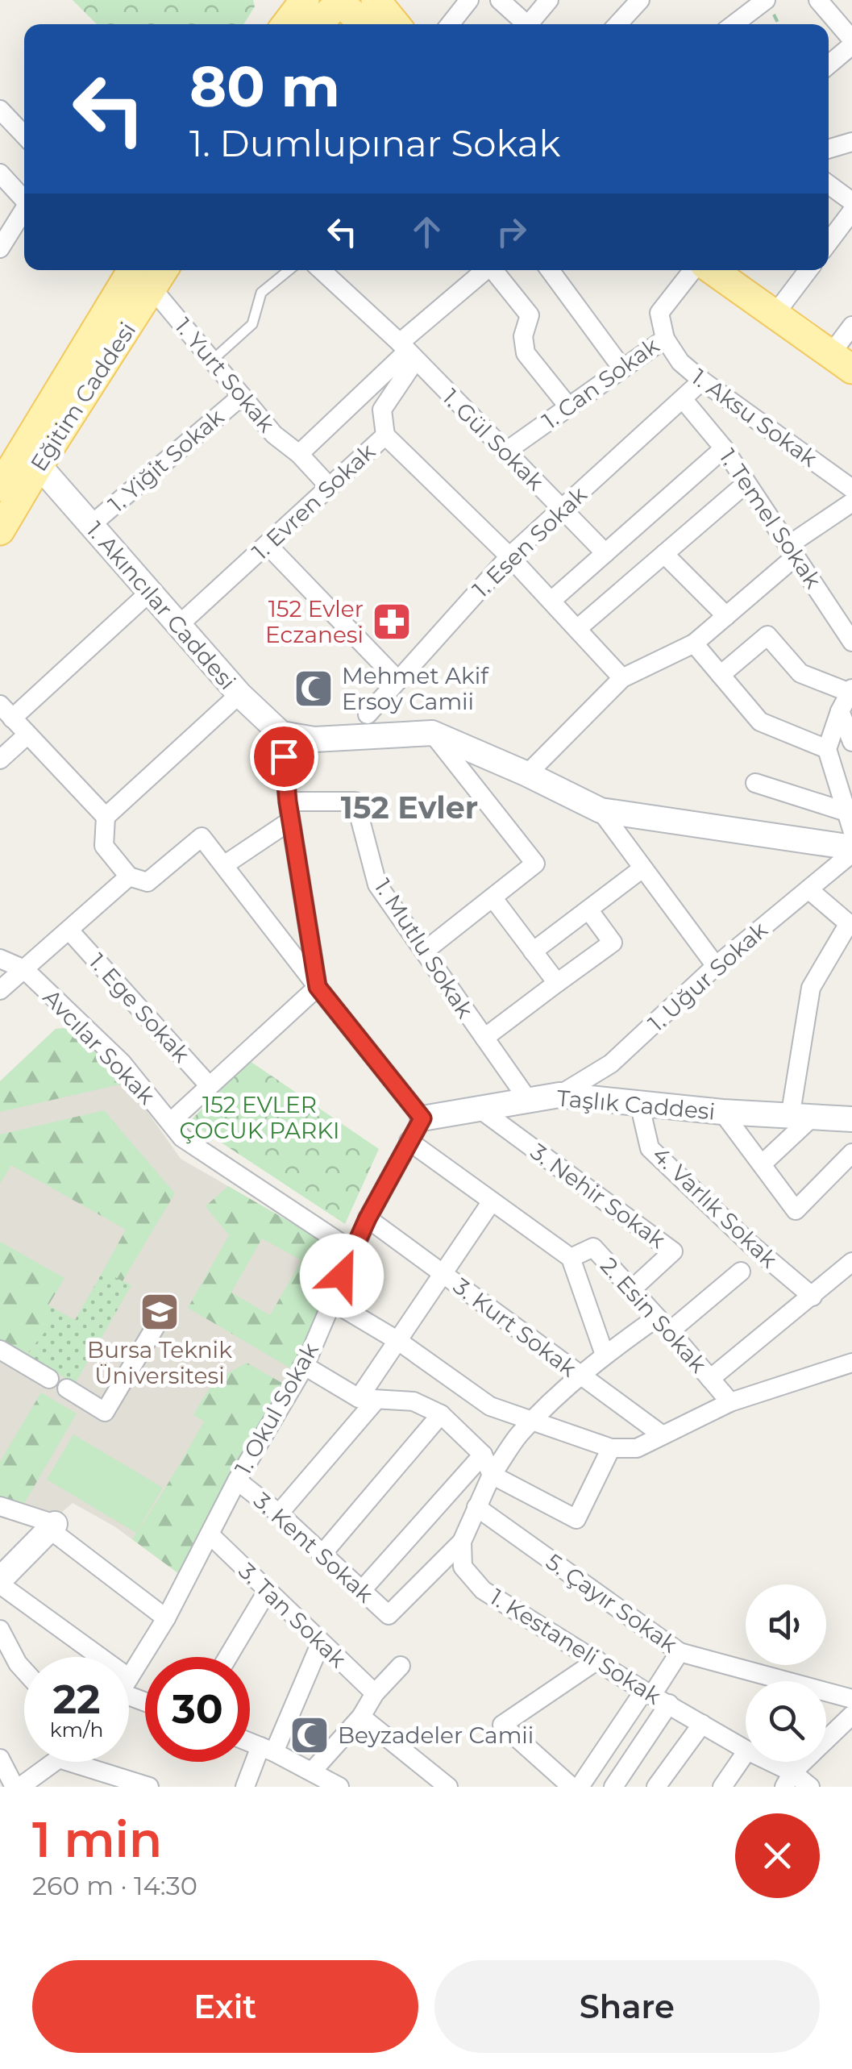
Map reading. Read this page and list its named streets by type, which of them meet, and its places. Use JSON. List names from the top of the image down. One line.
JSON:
{"streets":{"main road":["Eğitim Caddesi"],"street":["1. Yurt Sokak","1. Can Sokak","1. Aksu Sokak","1. Gül Sokak","1. Yiğit Sokak","1. Evren Sokak","1. Temel Sokak","1. Esen Sokak","1. Akıncılar Caddesi","1. Mutlu Sokak","1. Uğur Sokak","1. Ege Sokak","Avcılar Sokak","Taşlık Caddesi","3. Nehir Sokak","4. Varlık Sokak","2. Esin Sokak","3. Kurt Sokak","1. Okul Sokak","3. Kent Sokak","5. Çayır Sokak","3. Tan Sokak","1. Kestaneli Sokak"]},"crossings":[["1. Yurt Sokak","Eğitim Caddesi"],["1. Yurt Sokak","1. Yiğit Sokak"],["1. Yurt Sokak","1. Evren Sokak"],["1. Can Sokak","1. Aksu Sokak"],["1. Can Sokak","1. Gül Sokak"],["Eğitim Caddesi","1. Akıncılar Caddesi"],["1. Aksu Sokak","1. Esen Sokak"],["1. Gül Sokak","1. Evren Sokak"],["1. Gül Sokak","1. Esen Sokak"],["1. Yiğit Sokak","1. Akıncılar Caddesi"],["1. Evren Sokak","1. Akıncılar Caddesi"],["1. Temel Sokak","1. Esen Sokak"],["1. Mutlu Sokak","Taşlık Caddesi"],["1. Uğur Sokak","Taşlık Caddesi"],["Avcılar Sokak","1. Okul Sokak"],["Taşlık Caddesi","3. Nehir Sokak"],["Taşlık Caddesi","4. Varlık Sokak"],["Taşlık Caddesi","1. Okul Sokak"],["3. Nehir Sokak","2. Esin Sokak"],["3. Kurt Sokak","1. Okul Sokak"],["1. Okul Sokak","3. Kent Sokak"],["1. Okul Sokak","3. Tan Sokak"],["3. Kent Sokak","1. Kestaneli Sokak"]],"districts":["152 Evler"],"parks":["152 EVLER ÇOCUK PARKI"],"places":{"pharmacy":["152 Evler Eczanesi"],"mosque":["Mehmet Akif Ersoy Camii","Beyzadeler Camii"],"school or university":["Bursa Teknik Üniversitesi"]},"page":{"turn":["80 m","1. Dumlupınar Sokak"],"speed":"22 km/h","limit":"30","heading":["1 min","260 m · 14:30"],"buttons":["Exit","Share"]}}
